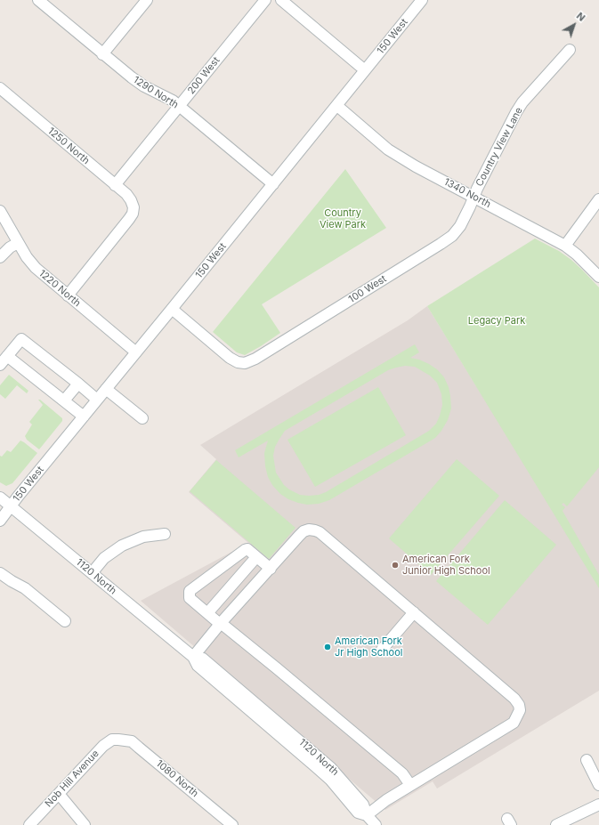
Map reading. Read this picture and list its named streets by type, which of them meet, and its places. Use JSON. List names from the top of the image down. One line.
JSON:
{"streets":{"street":["150 West","200 West","1290 North","1250 North","Country View Lane","1340 North","1220 North","100 West","1120 North","Nob Hill Avenue","1080 North"]},"crossings":[["150 West","1290 North"],["150 West","1340 North"],["150 West","1220 North"],["150 West","100 West"],["150 West","1120 North"],["200 West","1290 North"],["200 West","1250 North"],["1250 North","1220 North"],["Country View Lane","1340 North"],["Country View Lane","100 West"],["1340 North","100 West"],["Nob Hill Avenue","1080 North"]],"parks":["Country View Park","Legacy Park"],"places":["American Fork Junior High School","American Fork Jr High School"],"north":"top right"}
